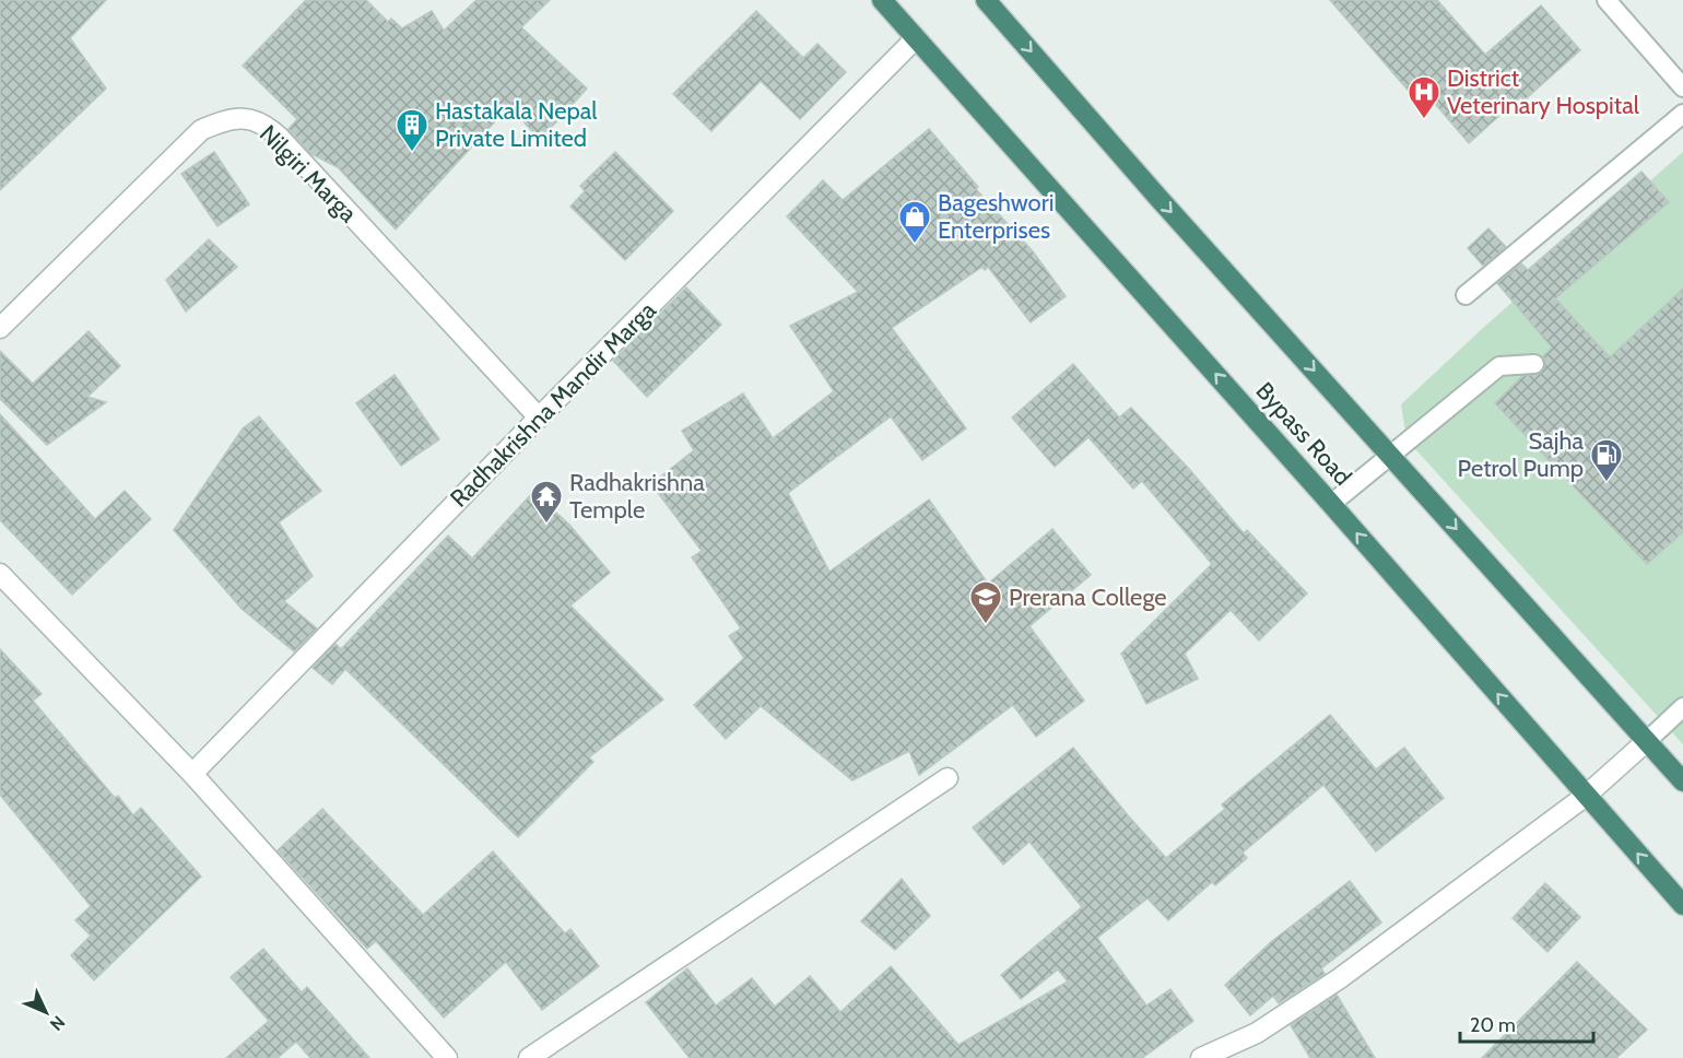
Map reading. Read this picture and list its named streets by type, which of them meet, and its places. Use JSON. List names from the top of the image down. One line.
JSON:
{"streets":{"highway":["Bypass Road"],"street":["Nilgiri Marga","Radhakrishna Mandir Marga"]},"crossings":[["Nilgiri Marga","Radhakrishna Mandir Marga"],["Radhakrishna Mandir Marga","Bypass Road"]],"places":{"hospital":["District Veterinary Hospital"],"building":["Hastakala Nepal Private Limited"],"shop":["Bageshwori Enterprises"],"fuel station":["Sajha Petrol Pump"],"temple":["Radhakrishna Temple"],"school or university":["Prerana College"]},"scale_bar":"20 m","north":"bottom right"}
